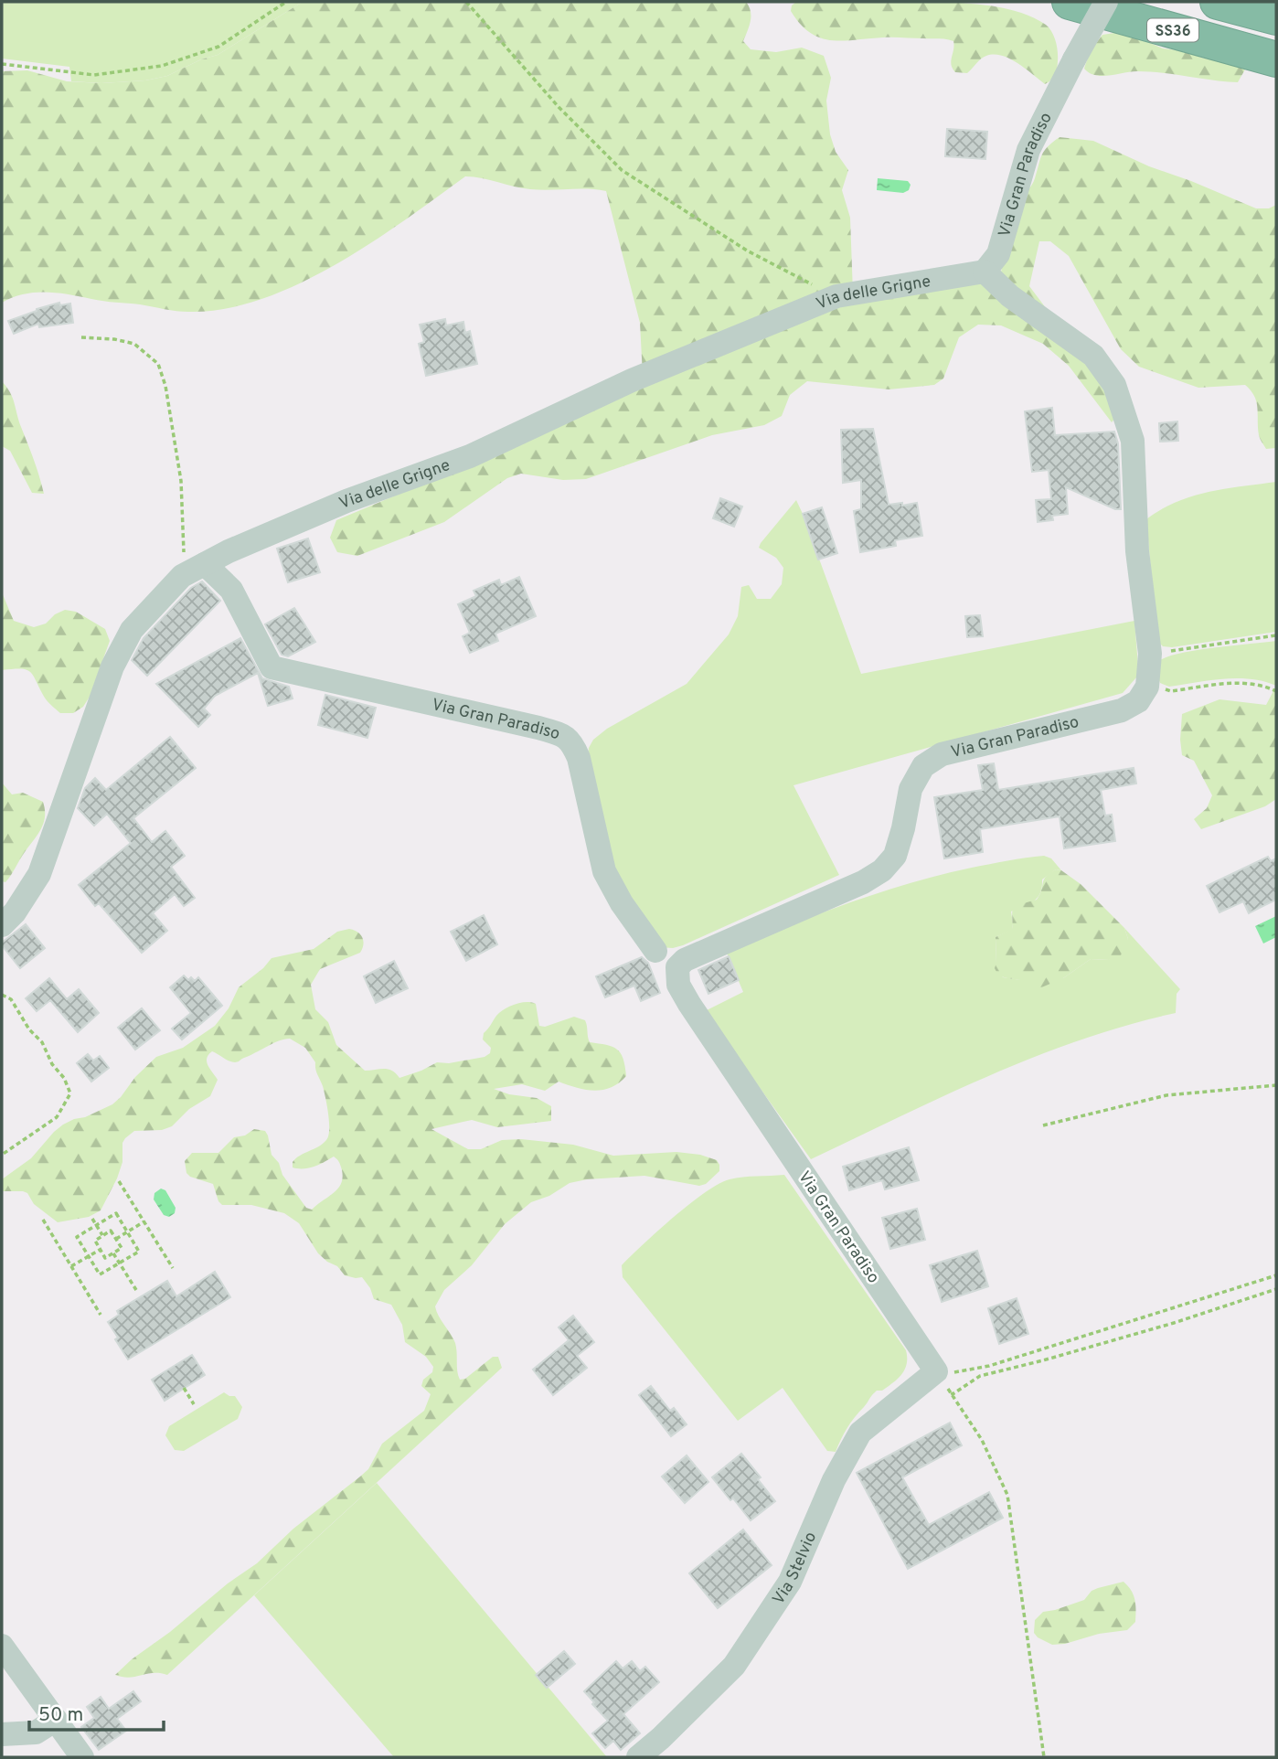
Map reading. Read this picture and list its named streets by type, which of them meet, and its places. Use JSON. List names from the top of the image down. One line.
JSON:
{"streets":{"highway":["SS36"],"street":["Via Gran Paradiso","Via delle Grigne","Via Stelvio"]},"crossings":[["Via Gran Paradiso","Via delle Grigne"],["Via Gran Paradiso","Via Stelvio"]],"scale_bar":"50 m"}
